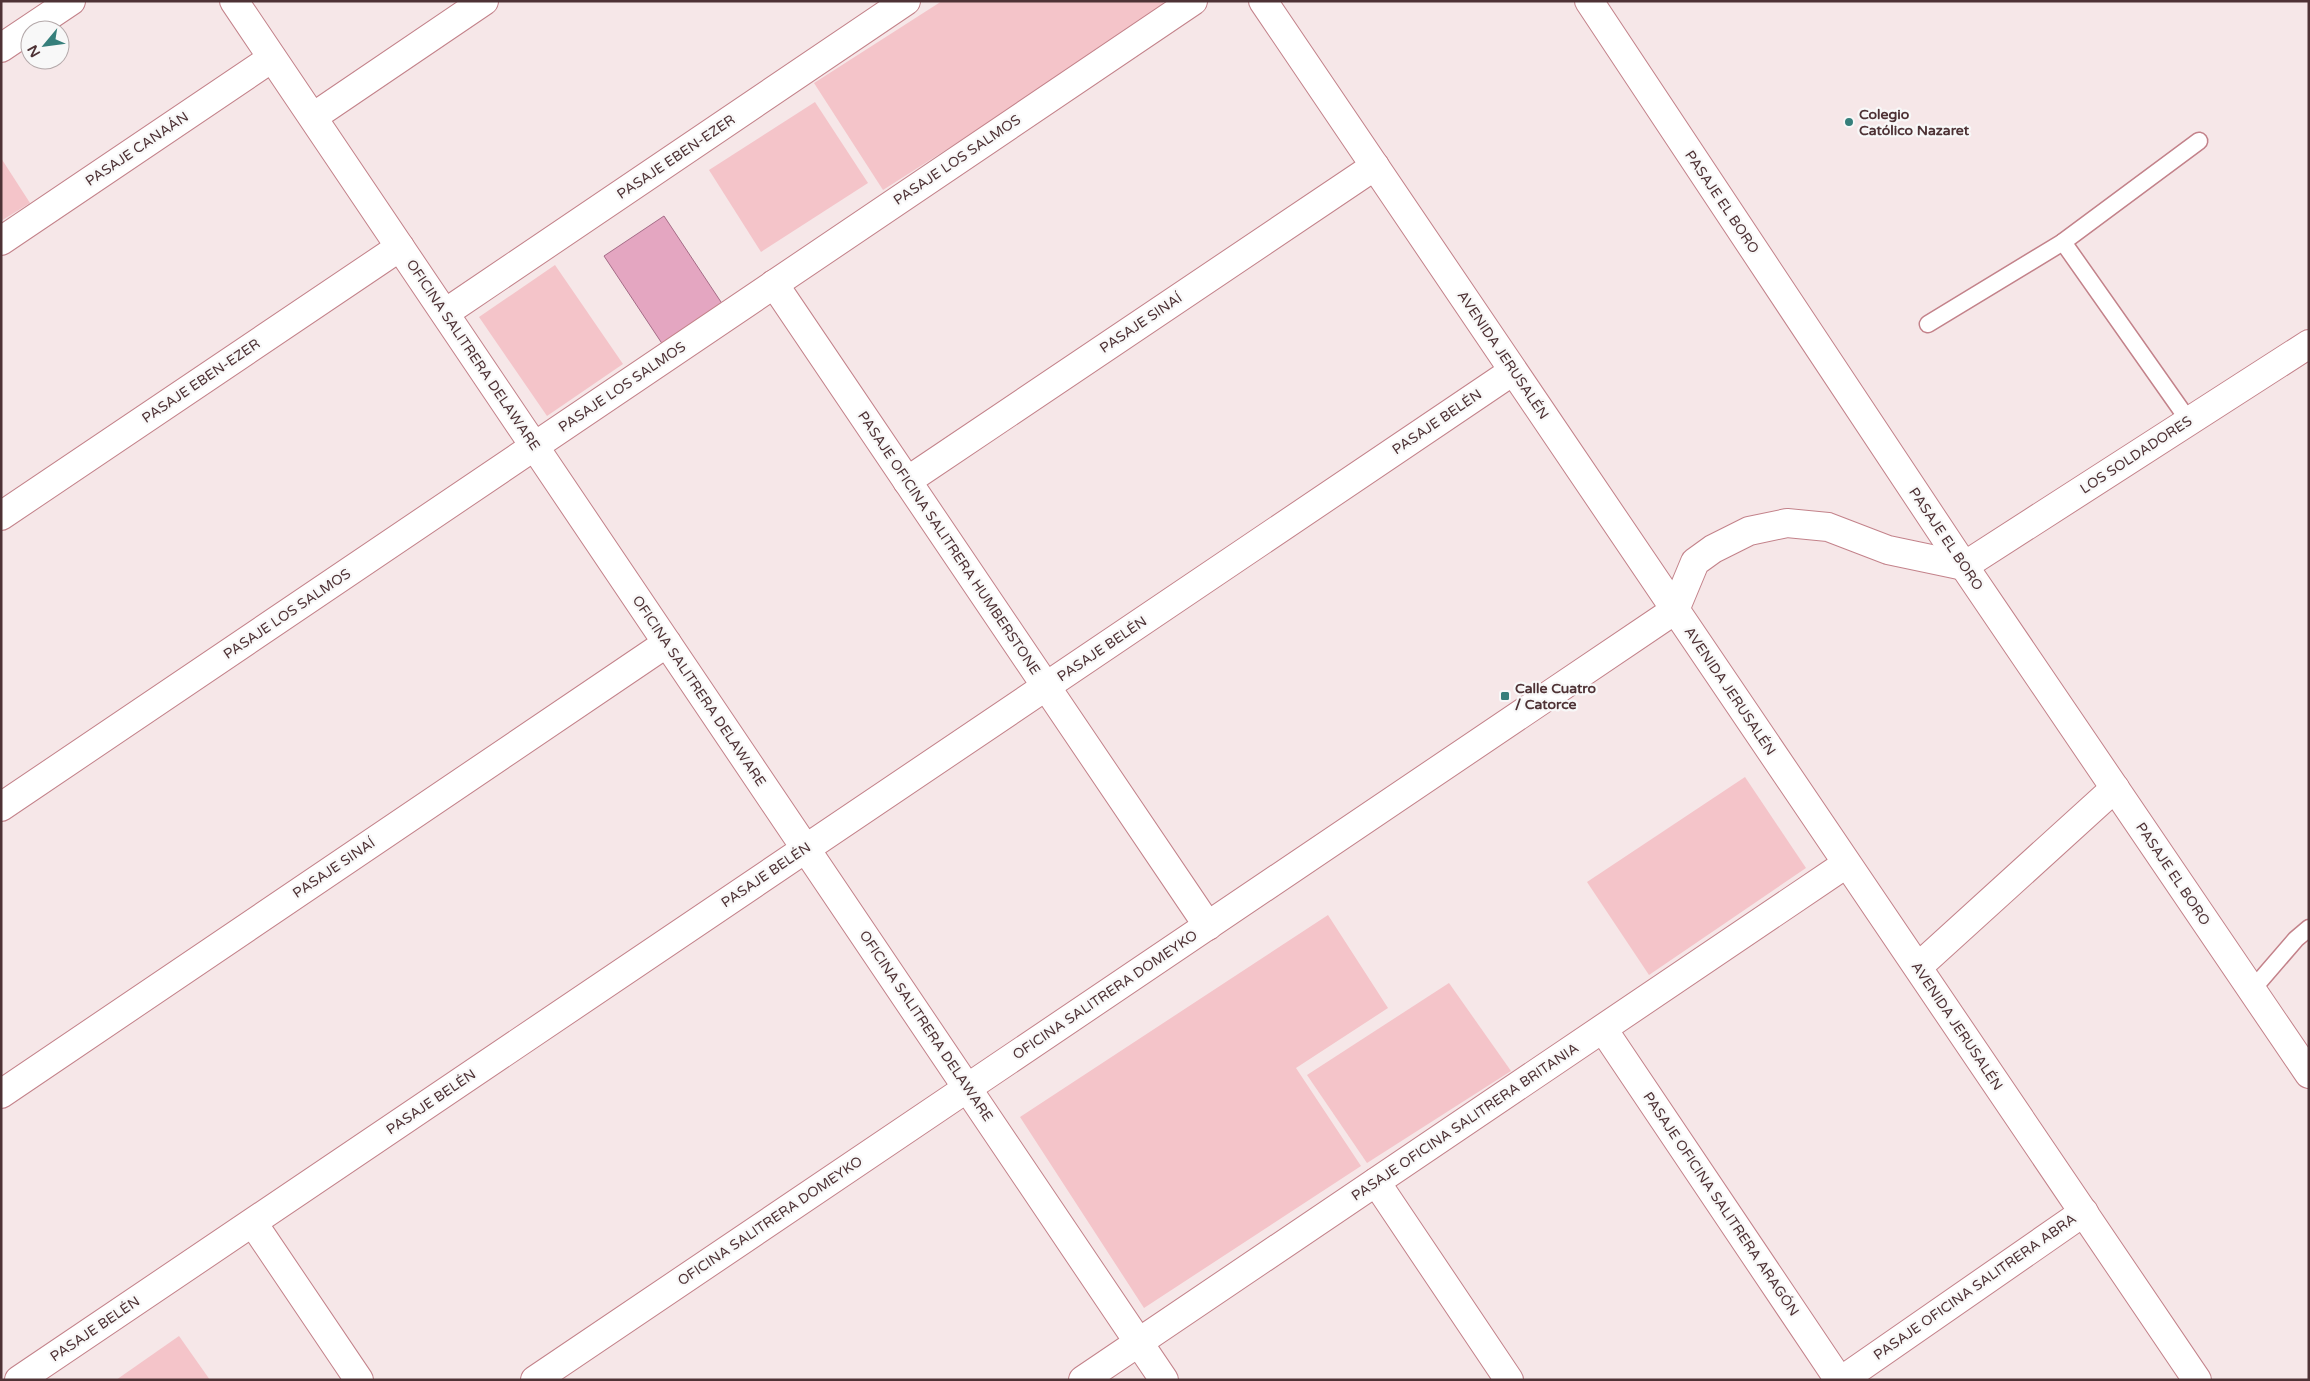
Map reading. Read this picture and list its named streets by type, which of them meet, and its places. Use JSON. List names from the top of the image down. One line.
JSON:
{"streets":{"street":["PASAJE CANAÁN","PASAJE EBEN-EZER","PASAJE LOS SALMOS","PASAJE EL BORO","PASAJE SINAÍ","OFICINA SALITRERA DELAWARE","AVENIDA JERUSALÉN","PASAJE BELÉN","LOS SOLDADORES","PASAJE OFICINA SALITRERA HUMBERSTONE","OFICINA SALITRERA DOMEYKO","PASAJE OFICINA SALITRERA BRITANIA","PASAJE OFICINA SALITRERA ARAGÓN","PASAJE OFICINA SALITRERA ABRA"]},"crossings":[["PASAJE CANAÁN","OFICINA SALITRERA DELAWARE"],["PASAJE EBEN-EZER","OFICINA SALITRERA DELAWARE"],["PASAJE LOS SALMOS","OFICINA SALITRERA DELAWARE"],["PASAJE LOS SALMOS","PASAJE OFICINA SALITRERA HUMBERSTONE"],["PASAJE EL BORO","LOS SOLDADORES"],["PASAJE SINAÍ","OFICINA SALITRERA DELAWARE"],["PASAJE SINAÍ","AVENIDA JERUSALÉN"],["PASAJE SINAÍ","PASAJE OFICINA SALITRERA HUMBERSTONE"],["OFICINA SALITRERA DELAWARE","PASAJE BELÉN"],["OFICINA SALITRERA DELAWARE","OFICINA SALITRERA DOMEYKO"],["OFICINA SALITRERA DELAWARE","PASAJE OFICINA SALITRERA BRITANIA"],["AVENIDA JERUSALÉN","PASAJE BELÉN"],["AVENIDA JERUSALÉN","OFICINA SALITRERA DOMEYKO"],["AVENIDA JERUSALÉN","PASAJE OFICINA SALITRERA BRITANIA"],["AVENIDA JERUSALÉN","PASAJE OFICINA SALITRERA ABRA"],["PASAJE BELÉN","PASAJE OFICINA SALITRERA HUMBERSTONE"],["PASAJE OFICINA SALITRERA HUMBERSTONE","OFICINA SALITRERA DOMEYKO"],["PASAJE OFICINA SALITRERA BRITANIA","PASAJE OFICINA SALITRERA ARAGÓN"],["PASAJE OFICINA SALITRERA ARAGÓN","PASAJE OFICINA SALITRERA ABRA"]],"places":{"other":["Colegio Católico Nazaret"],"transit":["Calle Cuatro / Catorce"]},"north":"bottom left"}
